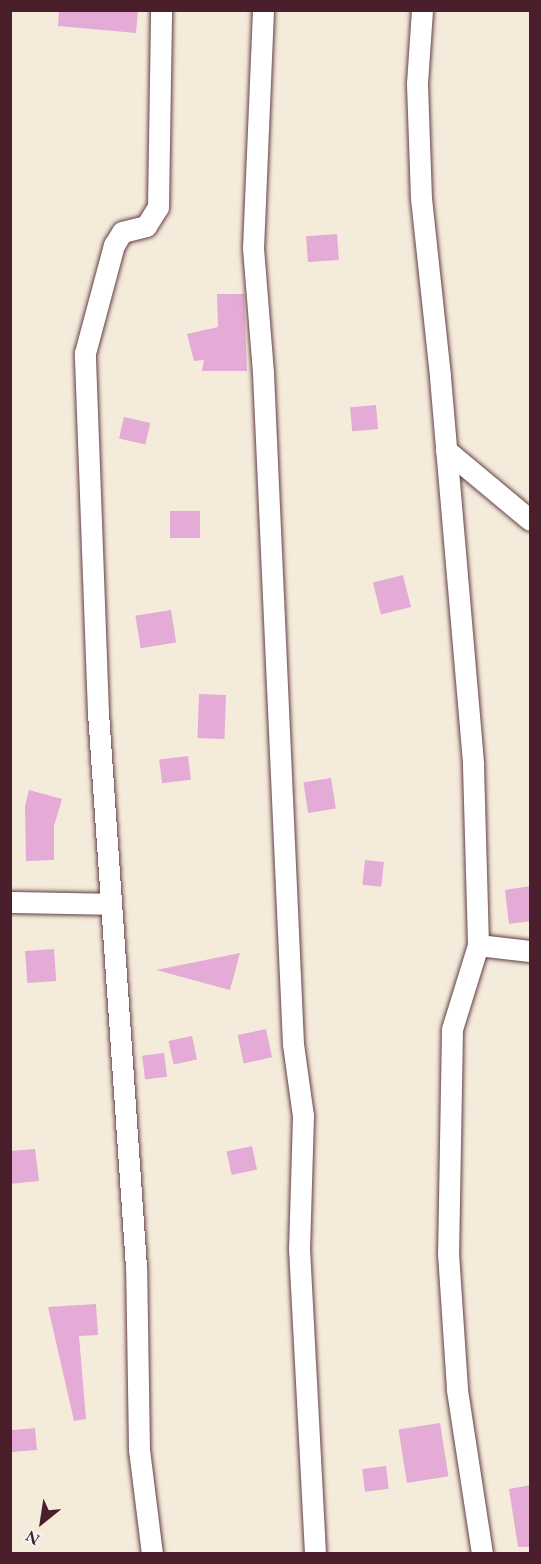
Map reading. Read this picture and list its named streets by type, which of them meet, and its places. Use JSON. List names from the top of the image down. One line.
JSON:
{"north":"bottom left"}
